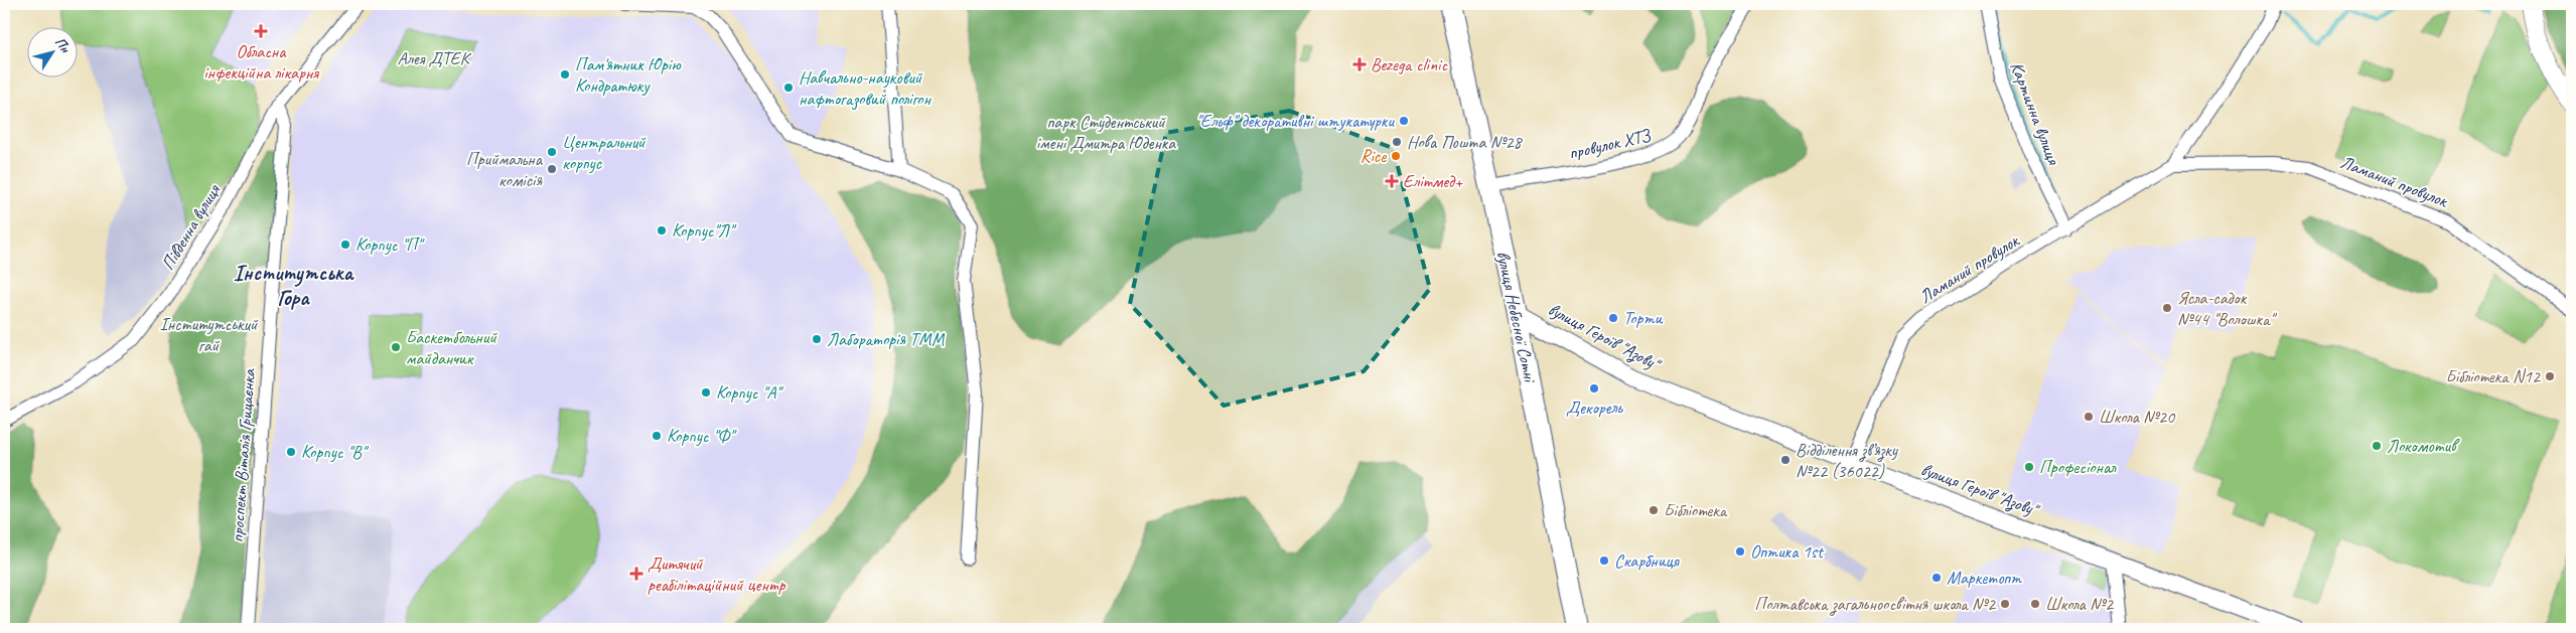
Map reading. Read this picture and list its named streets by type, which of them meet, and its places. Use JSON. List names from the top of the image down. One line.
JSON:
{"streets":{"main road":["вулиця Небесної Сотні"],"street":["Картинна вулиця","провулок ХТЗ","Ламаний провулок","Південна вулиця","вулиця Героїв \"Азову\"","проспект Віталія Грицаєнка"]},"crossings":[["Картинна вулиця","Ламаний провулок"],["провулок ХТЗ","вулиця Небесної Сотні"],["Ламаний провулок","вулиця Героїв \"Азову\""],["Південна вулиця","проспект Віталія Грицаєнка"],["вулиця Небесної Сотні","вулиця Героїв \"Азову\""]],"districts":["Інститутська Гора"],"parks":["Алея ДТЕК","парк Студентський імені Дмитра Юденка","Інститутський гай"],"places":{"health":["Обласна інфекційна лікарня","Bezega clinic","Елітмед+","Дитячий реабілітаційний центр"],"other":["Пам'ятник Юрію Кондратюку","Навчально-науковий нафтогазовий полігон","\"Ельф\" декоративні штукатурки","Нова Пошта №28","Центральний корпус","Rice","Приймальна комісія","Корпус\"Л\"","Корпус \"П\"","Ясла-садок №44 \"Волошка\"","Торти","Лабораторія ТММ","Баскетбольний майданчик","Бібліотека N12","Декорель","Корпус \"А\"","Школа №20","Корпус \"Ф\"","Локомотив","Корпус \"В\"","Відділення зв’язку №22 (36022)","Професіонал","Бібліотека","Оптика 1st","Скарбниця","Маркетопт","Полтавська загальноосвітня школа №2","Школа №2"]},"north":"top right"}
